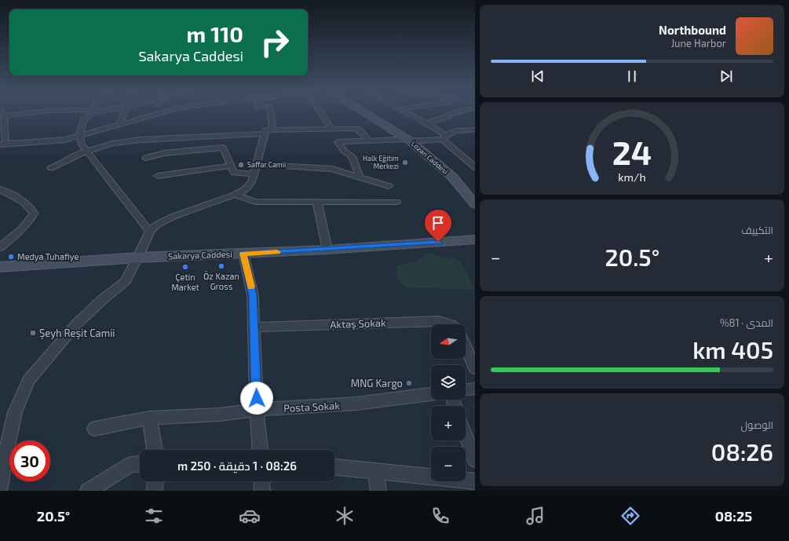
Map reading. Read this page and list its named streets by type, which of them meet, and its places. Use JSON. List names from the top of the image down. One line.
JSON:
{"streets":{"street":["Lozan Caddesi","Sakarya Caddesi","Aktaş Sokak","Posta Sokak"]},"places":["Halk Eğitim Merkezi","Saffar Camii","Medya Tuhafiye","Öz Kazan Gross","Çetin Market","Şeyh Reşit Camii","MNG Kargo"],"north":"left","page":{"turn":["110 m","Sakarya Caddesi"],"song":["Northbound","June Harbor"],"tile":["التكييف",["المدى · 81%","405 km"],["الوصول","08:26"]],"heat":["−","20.5°","+"],"map_buttons":["+","−"],"limit":"30","trip":"08:26 · 1 دقيقة · 250 m","tabs":["08:25","20.5°"],"gauge":["24","km/h"]}}
